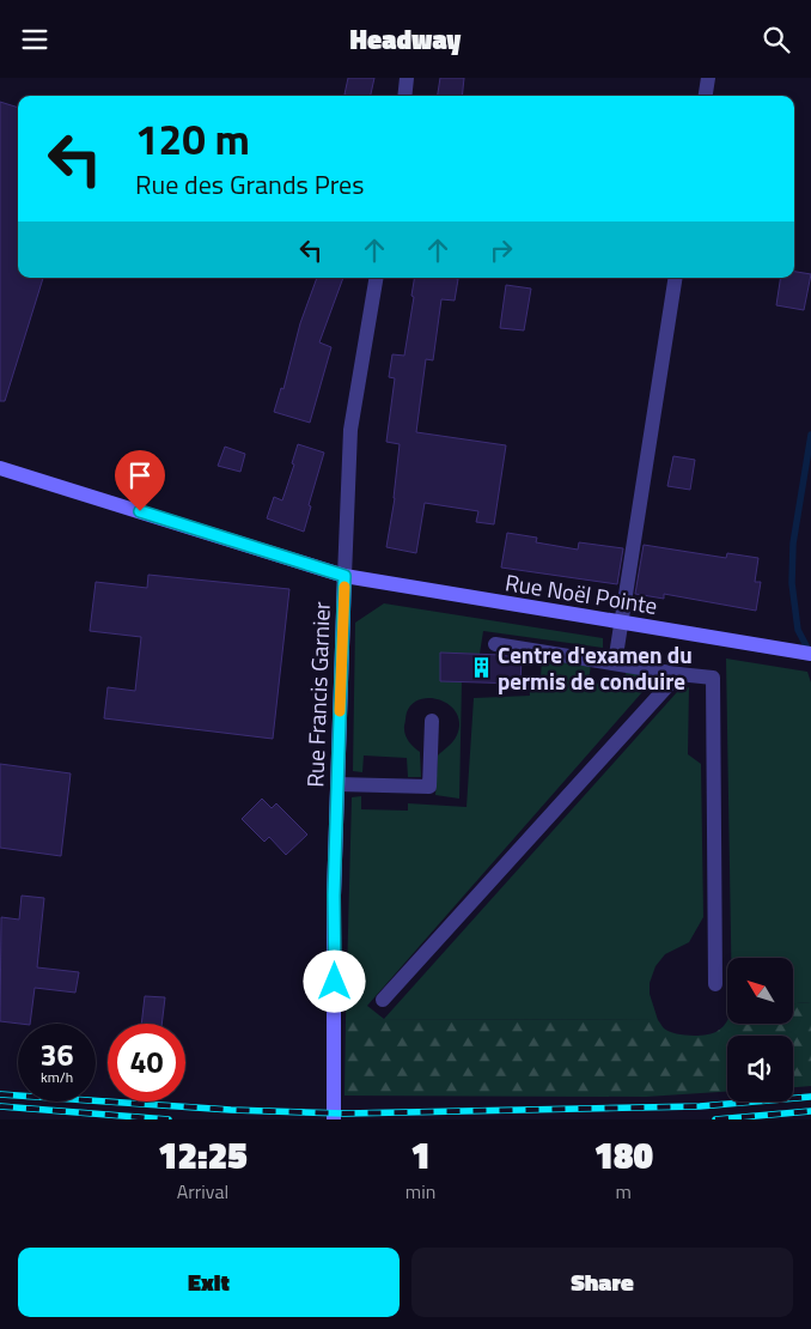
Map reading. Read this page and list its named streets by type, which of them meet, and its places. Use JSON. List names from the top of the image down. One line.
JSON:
{"streets":{"street":["Rue Noël Pointe","Rue Francis Garnier"]},"crossings":[["Rue Noël Pointe","Rue Francis Garnier"]],"places":{"building":["Centre d'examen du permis de conduire"]},"north":"top left","page":{"header":"Headway","turn":["120 m","Rue des Grands Pres"],"speed":"36 km/h","limit":"40","eta":["12:25","Arrival","1","min","180","m"],"buttons":["Exit","Share"]}}
